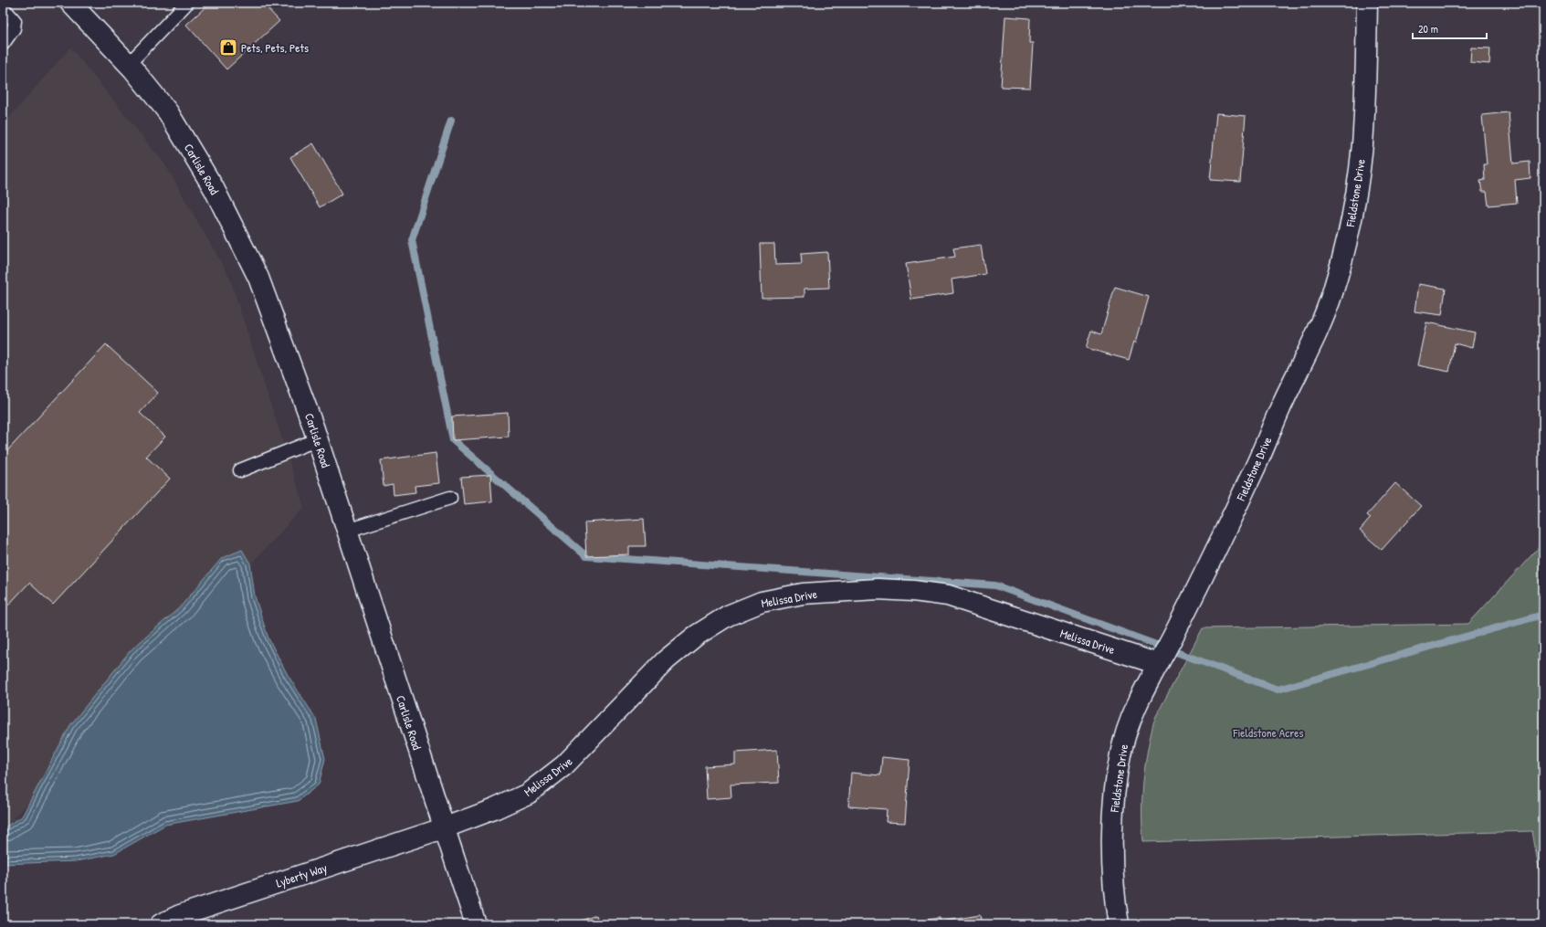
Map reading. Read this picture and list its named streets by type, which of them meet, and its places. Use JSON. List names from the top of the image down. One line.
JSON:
{"streets":{"street":["Carlisle Road","Fieldstone Drive","Melissa Drive","Lyberty Way"]},"crossings":[["Carlisle Road","Melissa Drive"],["Carlisle Road","Lyberty Way"],["Fieldstone Drive","Melissa Drive"],["Melissa Drive","Lyberty Way"]],"parks":["Fieldstone Acres"],"places":{"shop":["Pets, Pets, Pets"]},"scale_bar":"20 m"}
